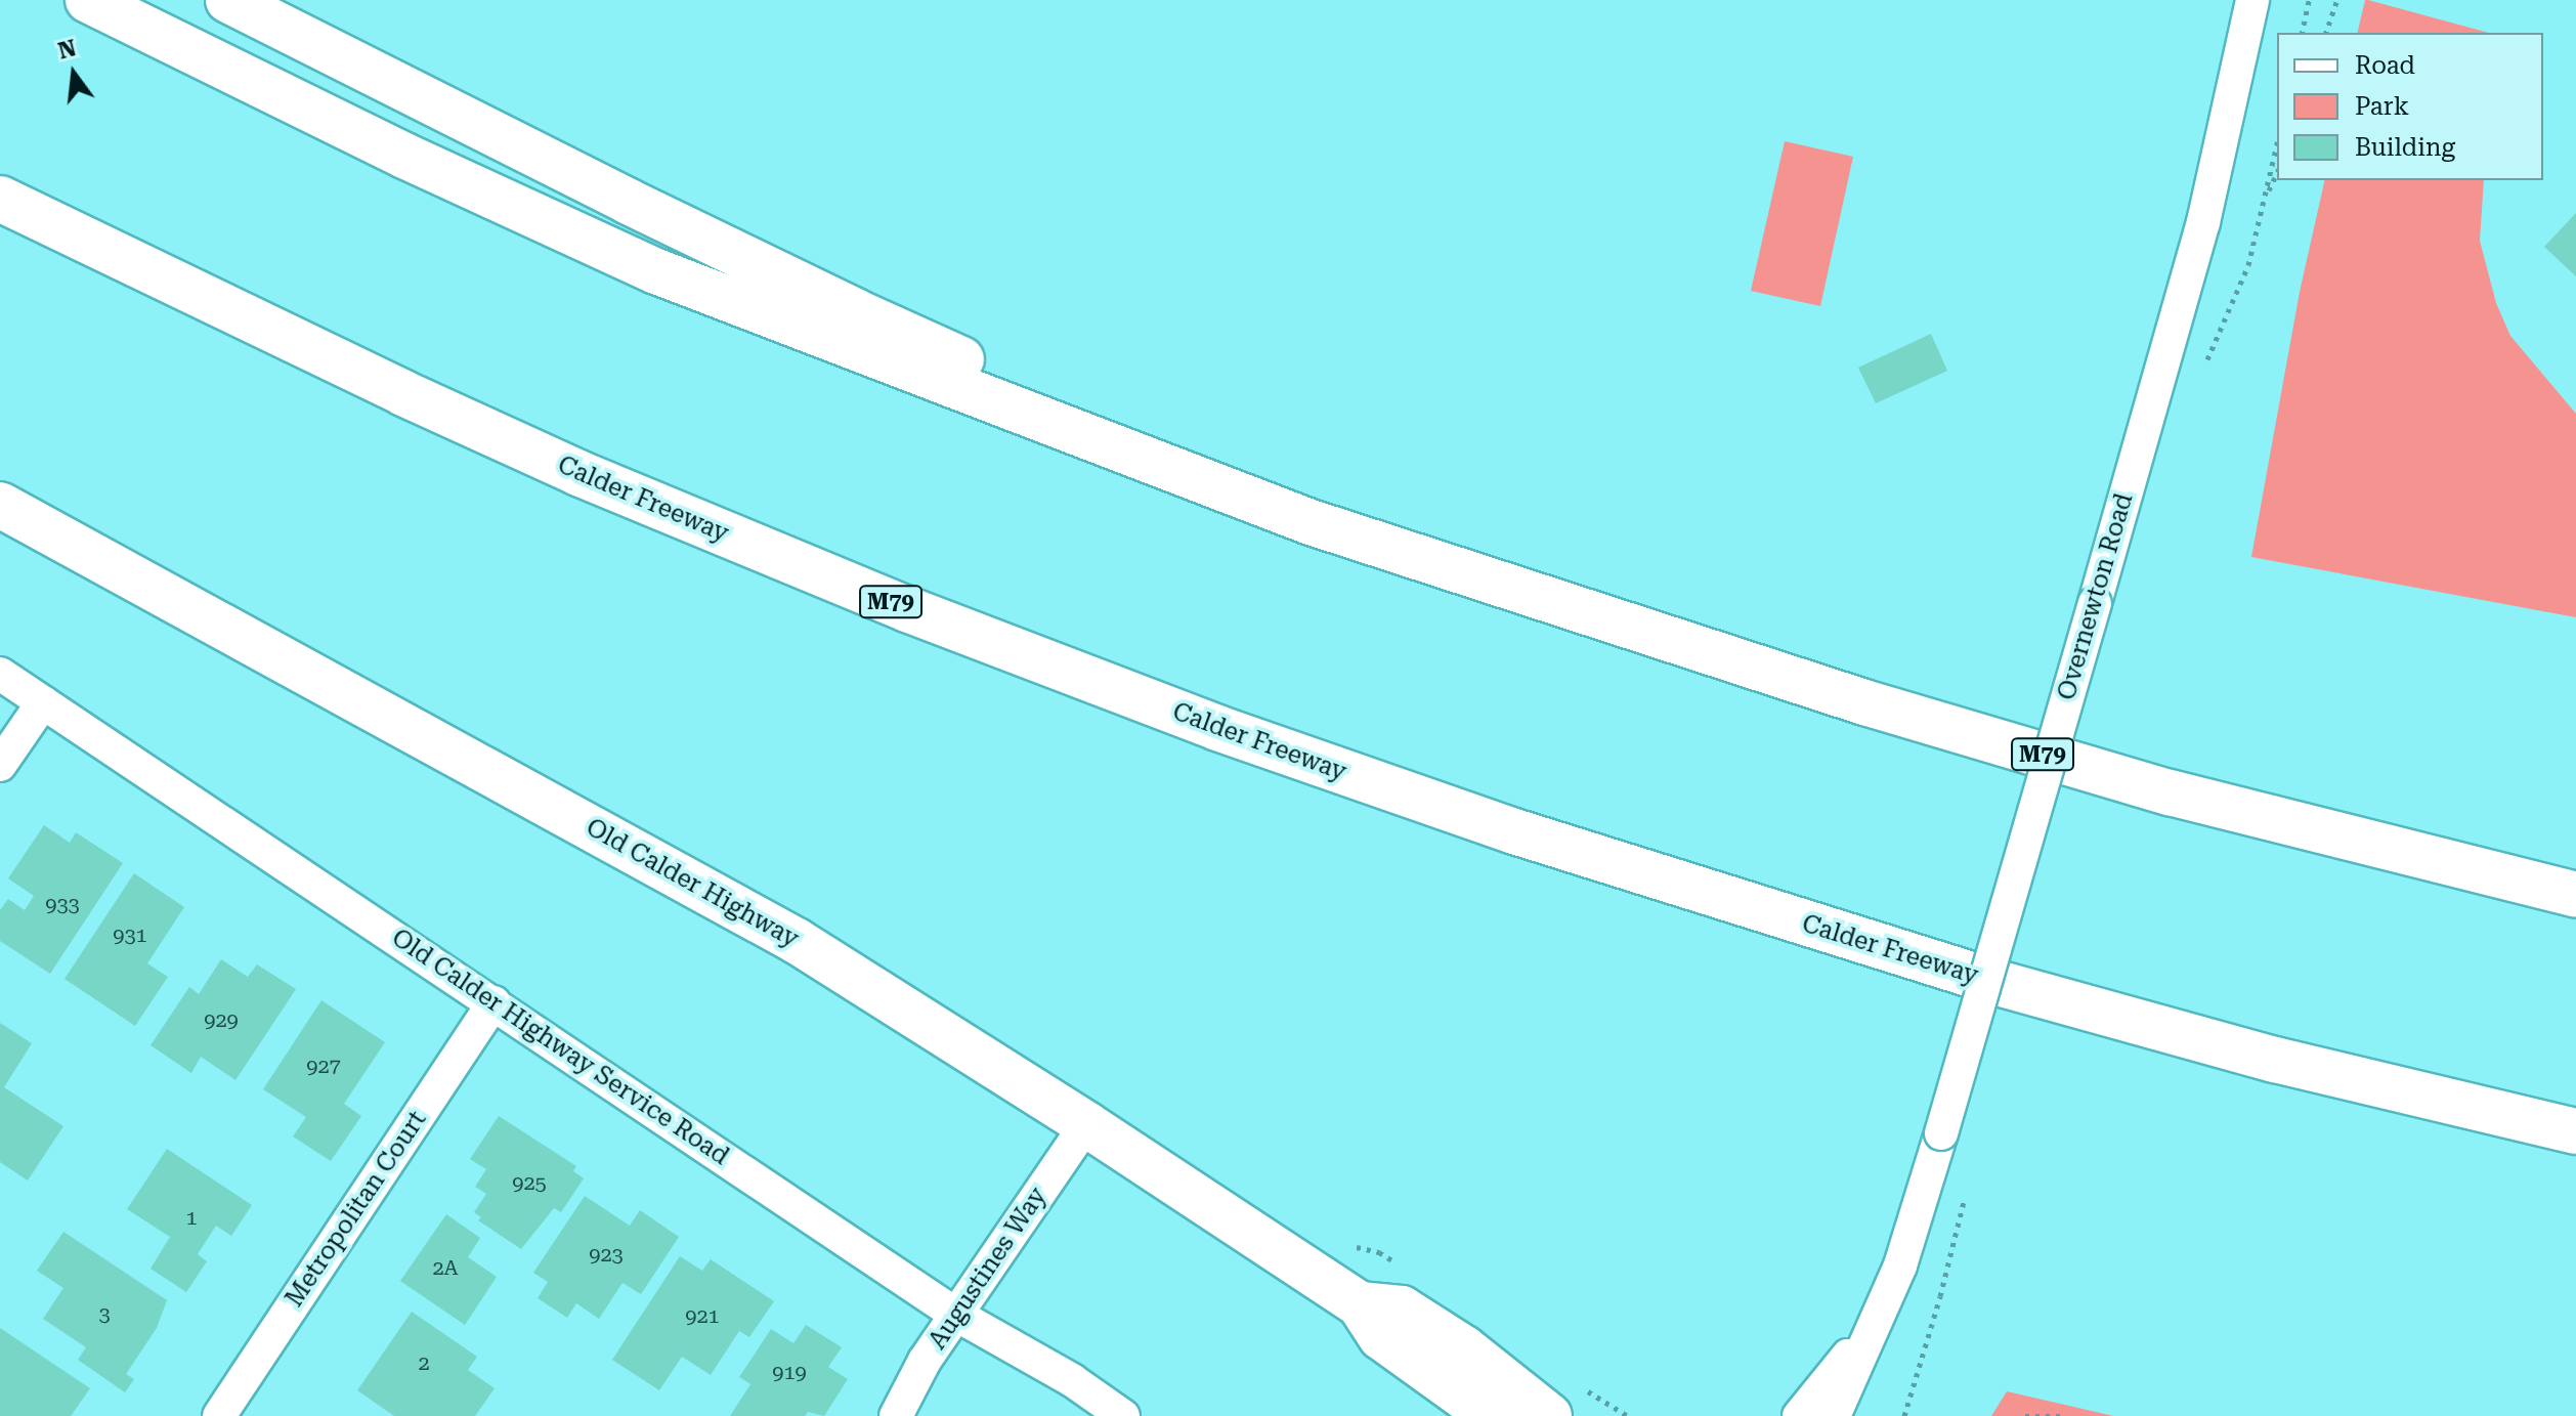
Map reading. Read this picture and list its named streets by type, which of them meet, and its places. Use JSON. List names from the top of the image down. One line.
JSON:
{"streets":{"main road":["Calder Freeway","M79","Old Calder Highway"],"street":["Overnewton Road","Old Calder Highway Service Road","Metropolitan Court","Augustines Way"]},"crossings":[["Old Calder Highway","Augustines Way"],["Old Calder Highway Service Road","Metropolitan Court"],["Old Calder Highway Service Road","Augustines Way"]],"house_numbers":["933","931","929","927","925","1","923","2A","3","921","2","919"],"legend":["Road","Park","Building"],"north":"top"}
